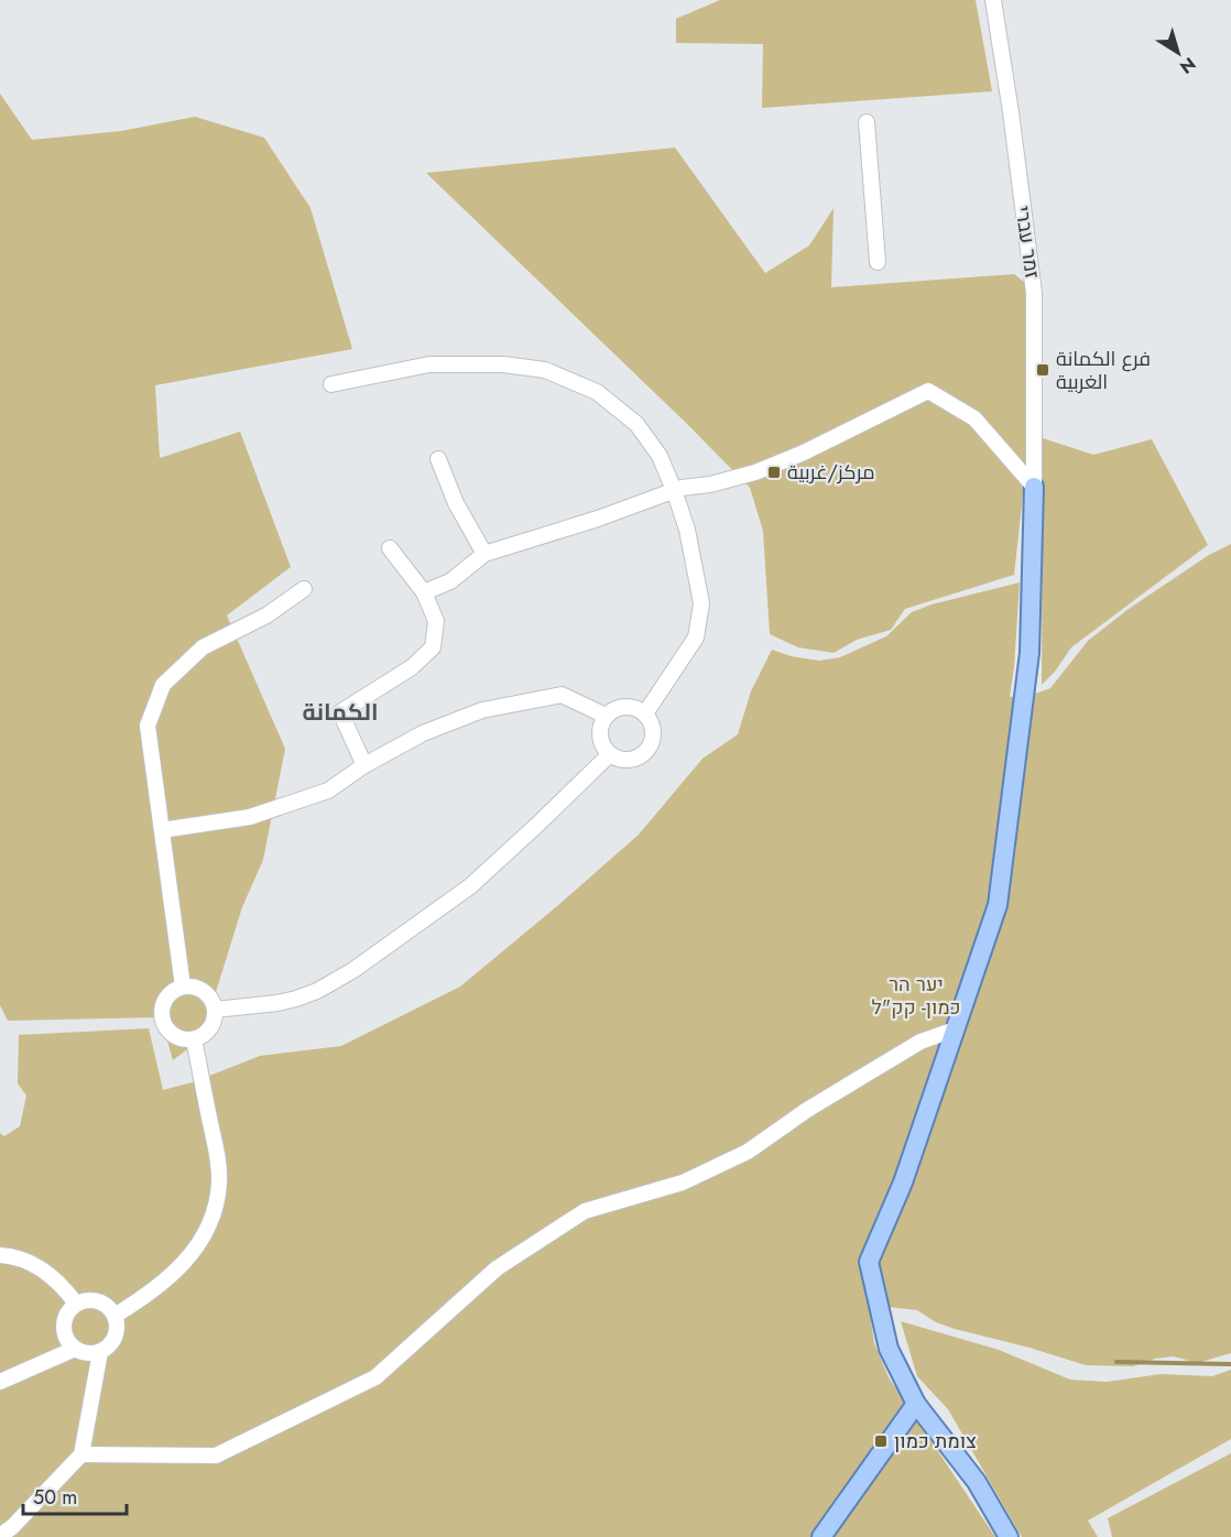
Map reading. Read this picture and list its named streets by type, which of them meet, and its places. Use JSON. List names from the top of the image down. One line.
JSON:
{"streets":{"street":["זמר עברי"]},"districts":["الكمانة"],"parks":["יער הר כמון- קק\"ל"],"places":{"transit":["فرع الكمانة الغربية","مركز/غربية","צומת כמון"]},"scale_bar":"50 m","north":"bottom right"}
